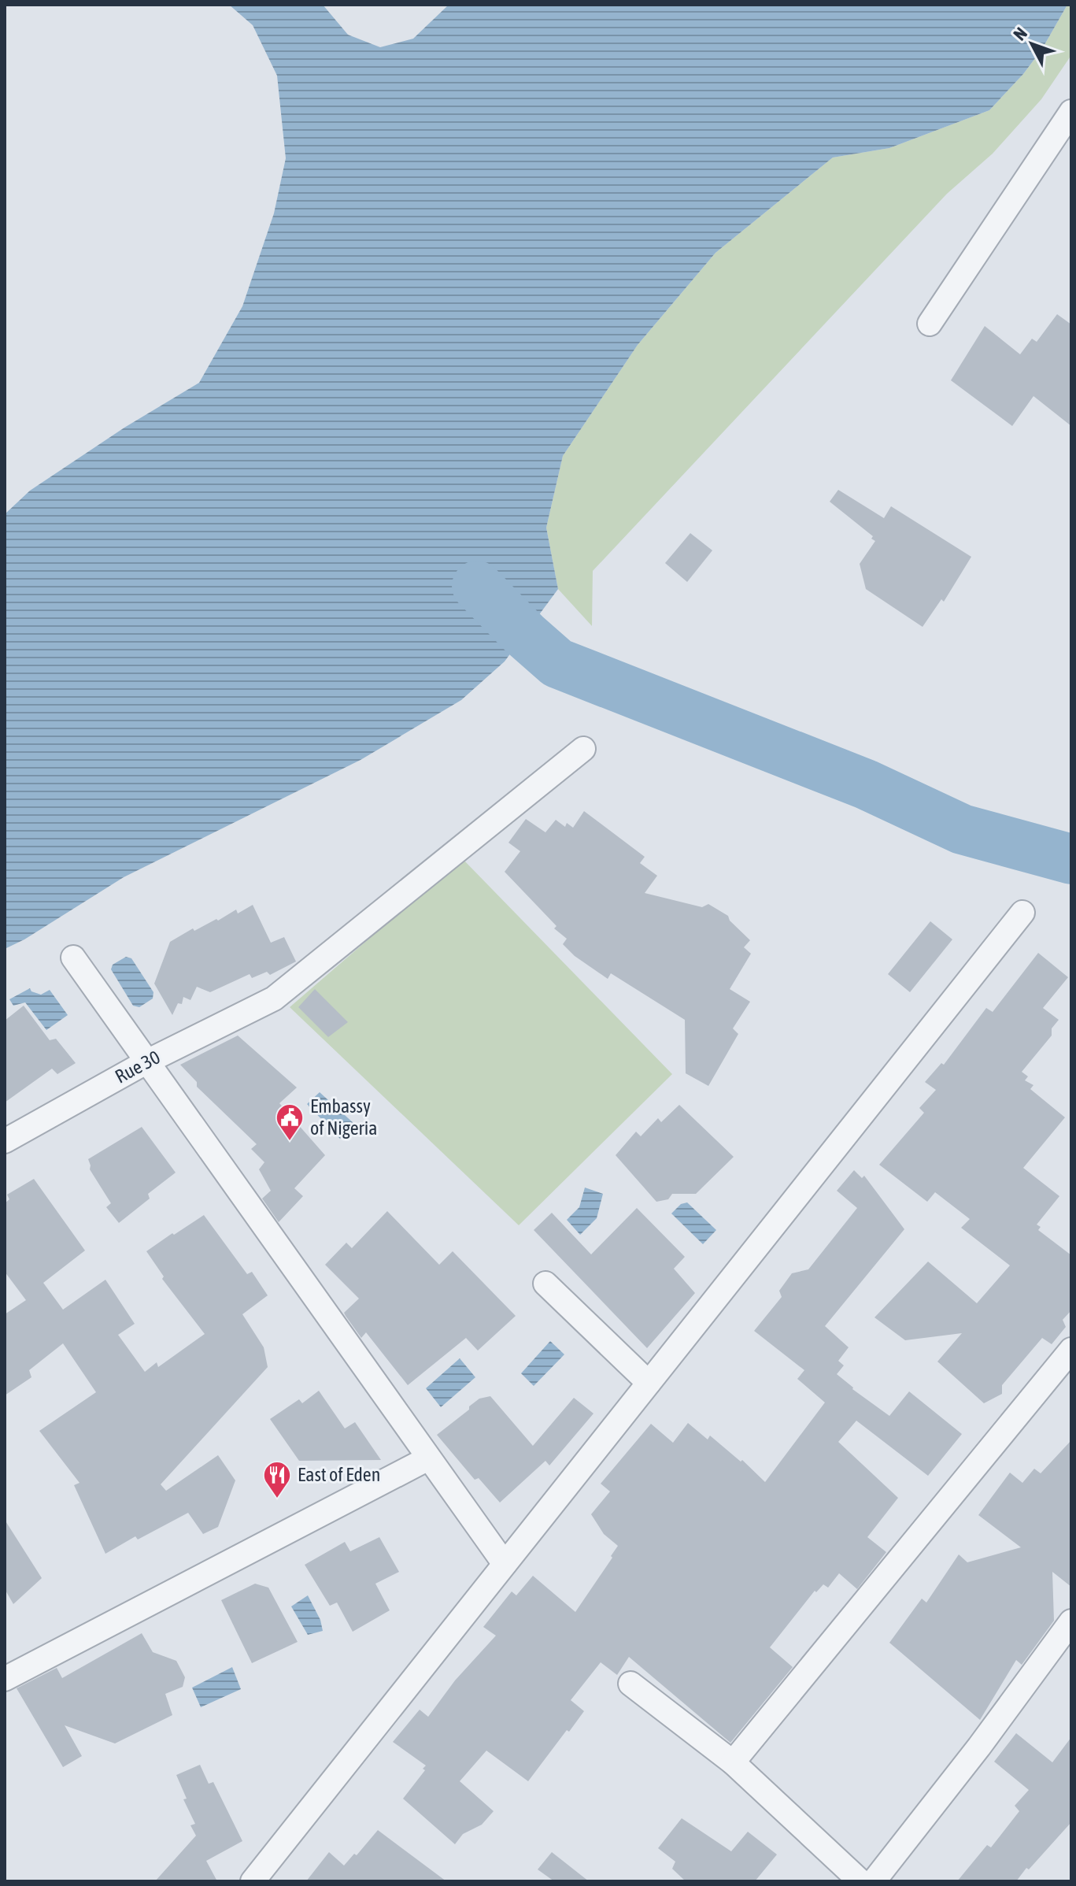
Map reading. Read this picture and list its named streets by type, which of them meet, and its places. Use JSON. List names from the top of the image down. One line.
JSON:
{"streets":{"street":["Rue 30"]},"places":{"public building":["Embassy of Nigeria"],"restaurant":["East of Eden"]},"north":"top left"}
